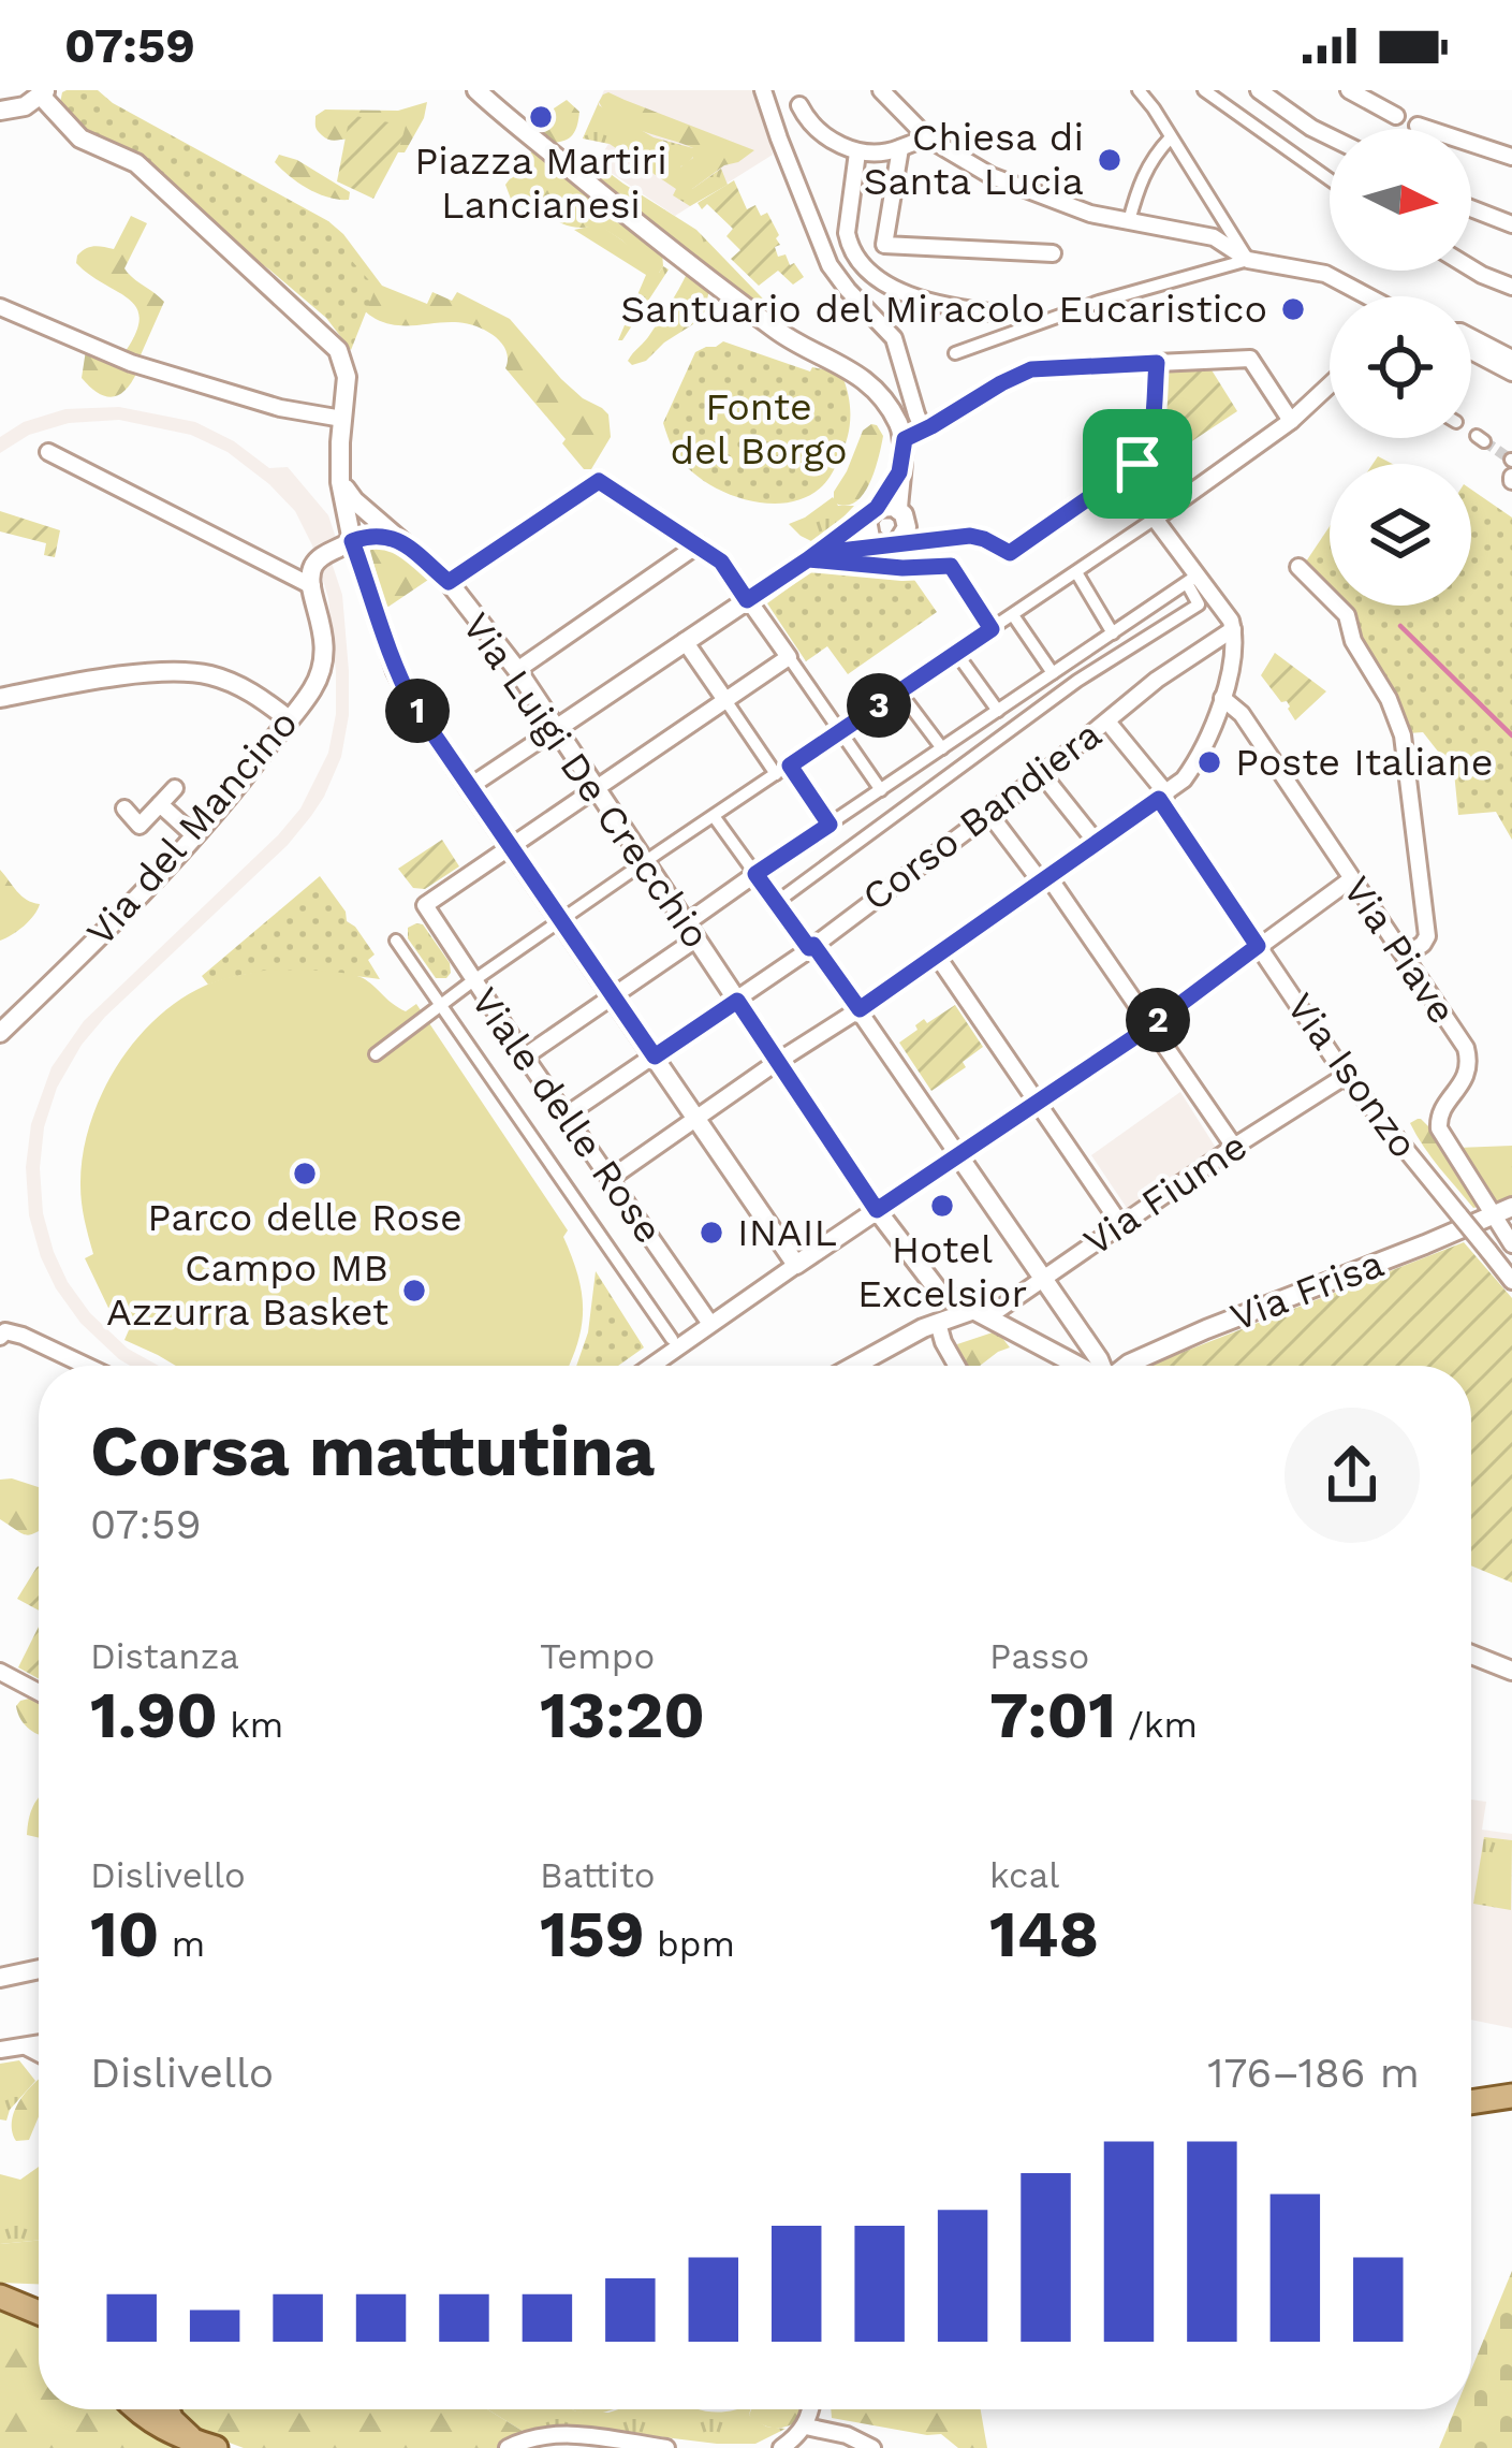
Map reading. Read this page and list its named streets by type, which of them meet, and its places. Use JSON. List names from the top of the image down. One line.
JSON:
{"streets":{"street":["Via Luigi De Crecchio","Corso Bandiera","Via del Mancino","Via Piave","Via Isonzo","Viale delle Rose","Via Fiume","Via Frisa"]},"crossings":[["Via Luigi De Crecchio","Corso Bandiera"],["Via Luigi De Crecchio","Via Fiume"],["Corso Bandiera","Via Isonzo"],["Corso Bandiera","Viale delle Rose"],["Via Piave","Via Frisa"],["Via Isonzo","Via Fiume"]],"parks":["Fonte del Borgo"],"places":["Piazza Martiri Lancianesi","Chiesa di Santa Lucia","Santuario del Miracolo Eucaristico","Poste Italiane","Parco delle Rose","Hotel Excelsior","INAIL","Campo MB Azzurra Basket"],"north":"right","page":{"status":"07:59","pins":["3","1","2"],"heading":["Corsa mattutina","07:59"],"stats":[["Distanza","1.90 km"],["Tempo","13:20"],["Passo","7:01 /km"],["Dislivello","10 m"],["Battito","159 bpm"],["kcal","148"]],"chart":["Dislivello","176–186 m"]}}
